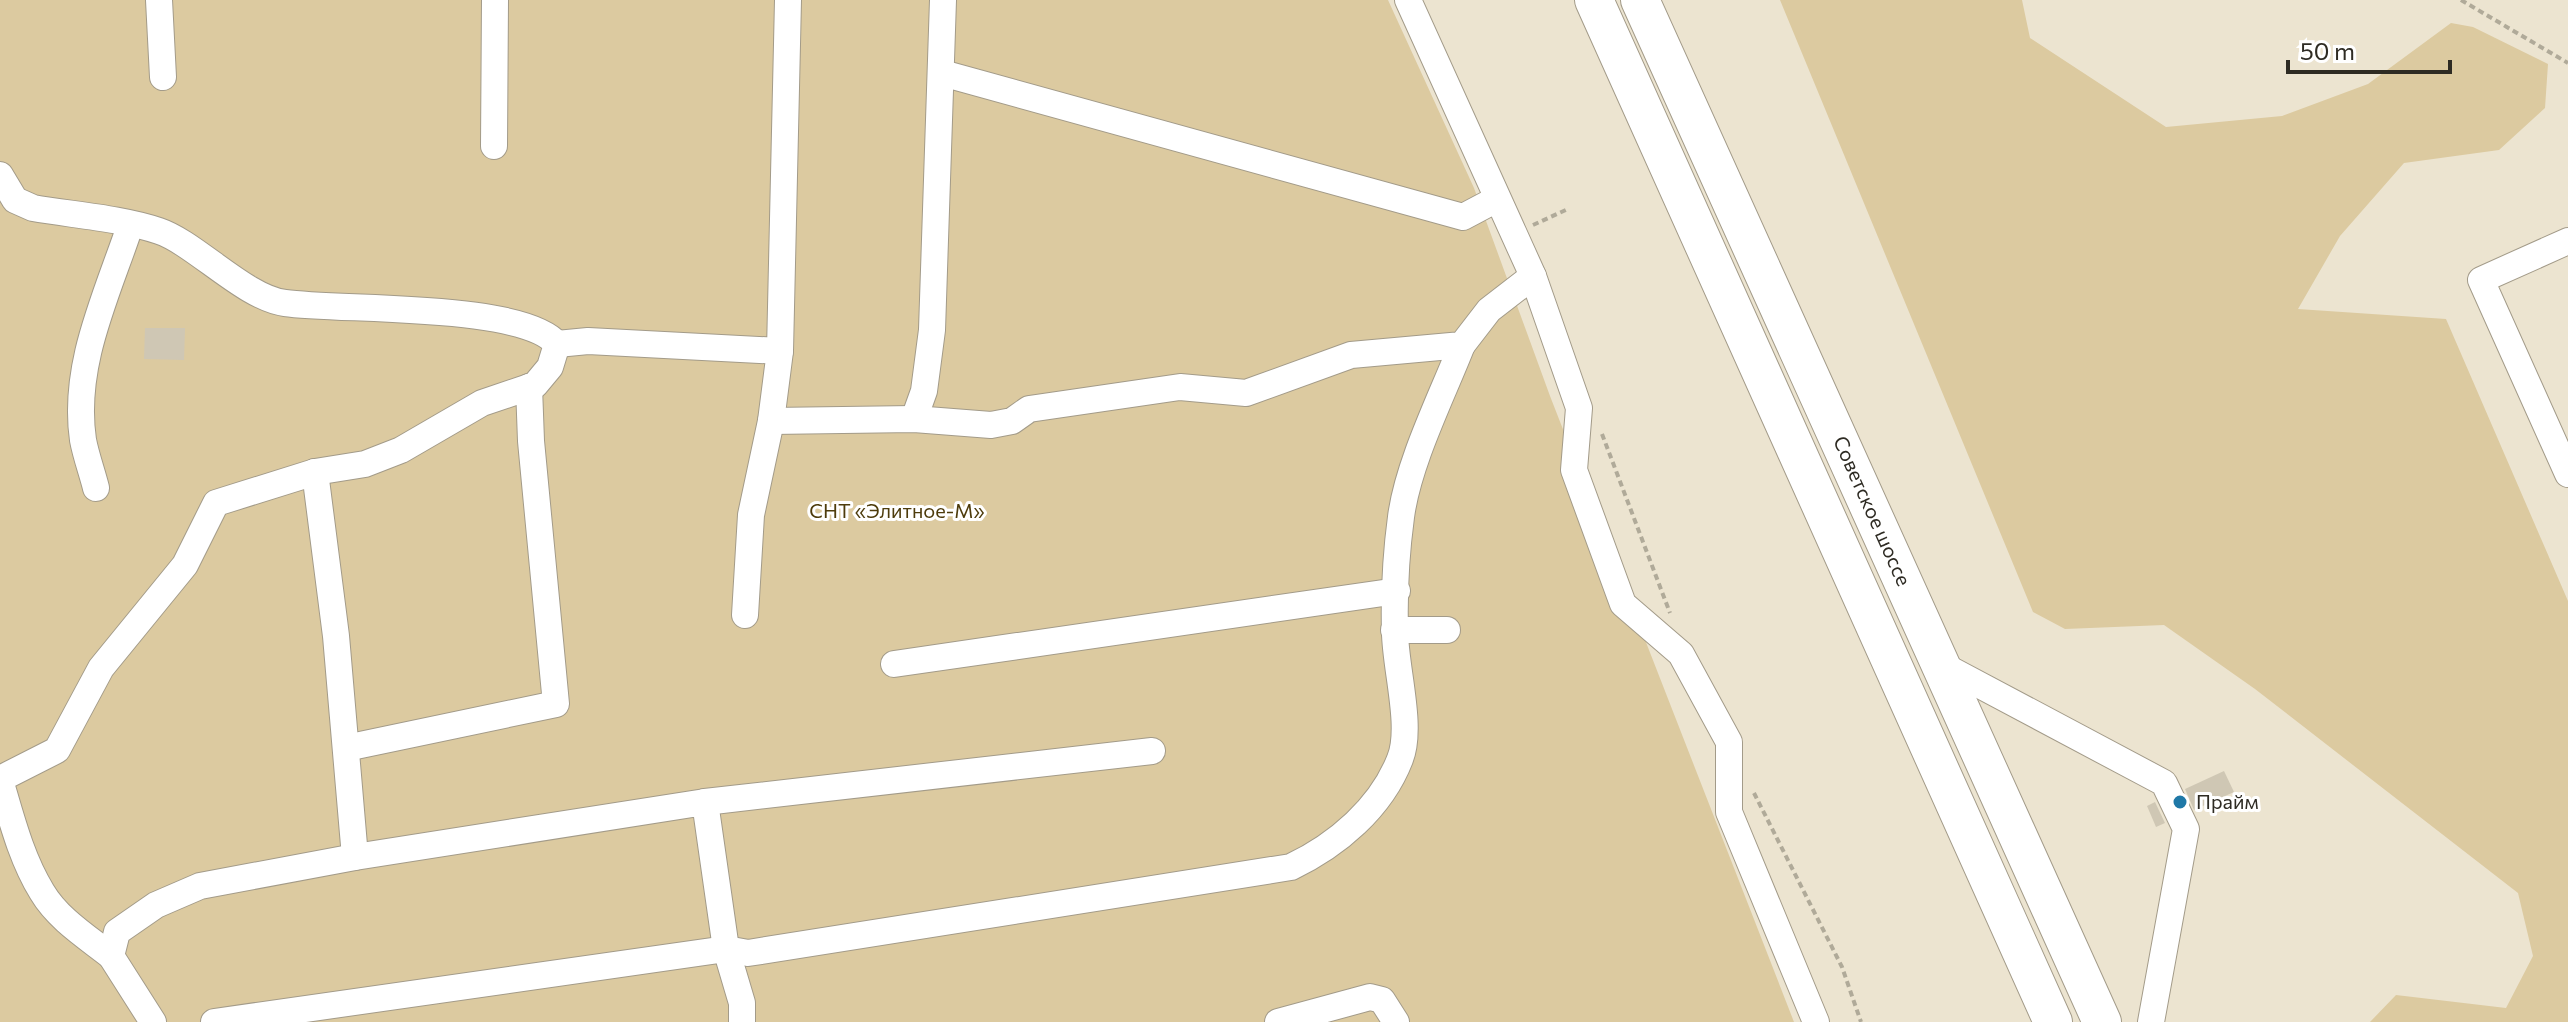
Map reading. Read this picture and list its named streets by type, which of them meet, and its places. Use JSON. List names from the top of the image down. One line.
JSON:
{"streets":{"highway":["Советское шоссе"]},"parks":["СНТ «Элитное-М»"],"places":["Прайм"],"scale_bar":"50 m"}
